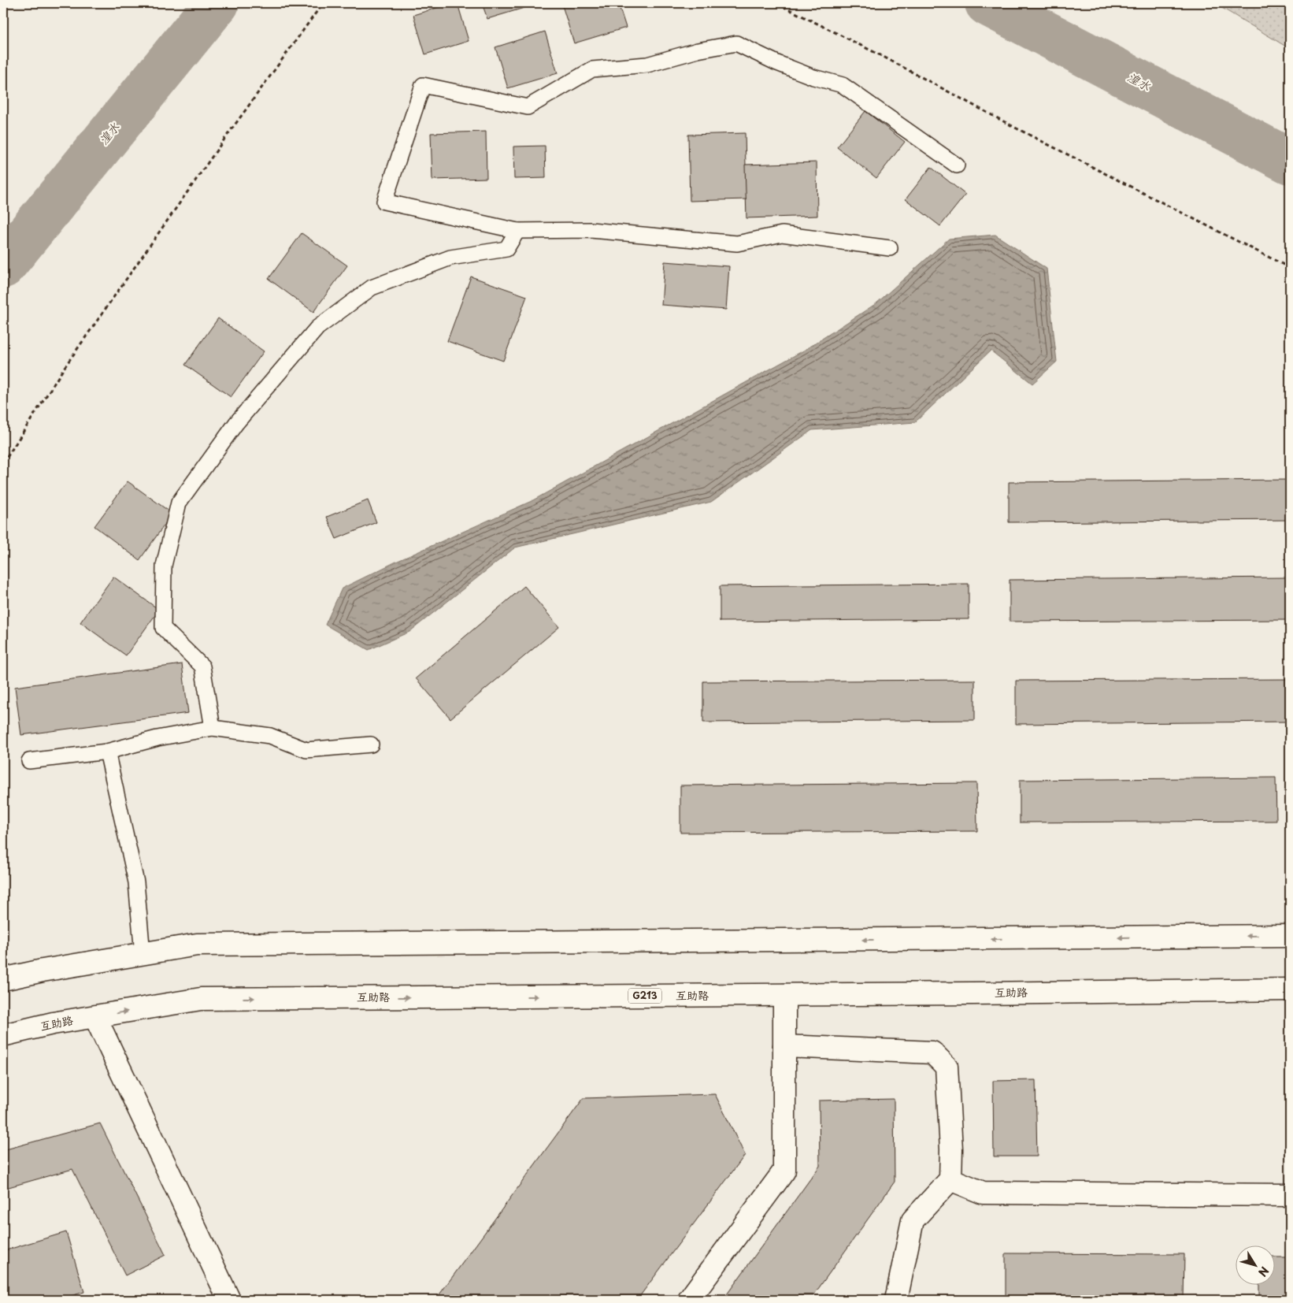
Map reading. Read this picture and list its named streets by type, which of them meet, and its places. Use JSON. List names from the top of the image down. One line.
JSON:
{"streets":{"main road":["互助路","G213"]},"water":["湟水"],"north":"bottom right"}
